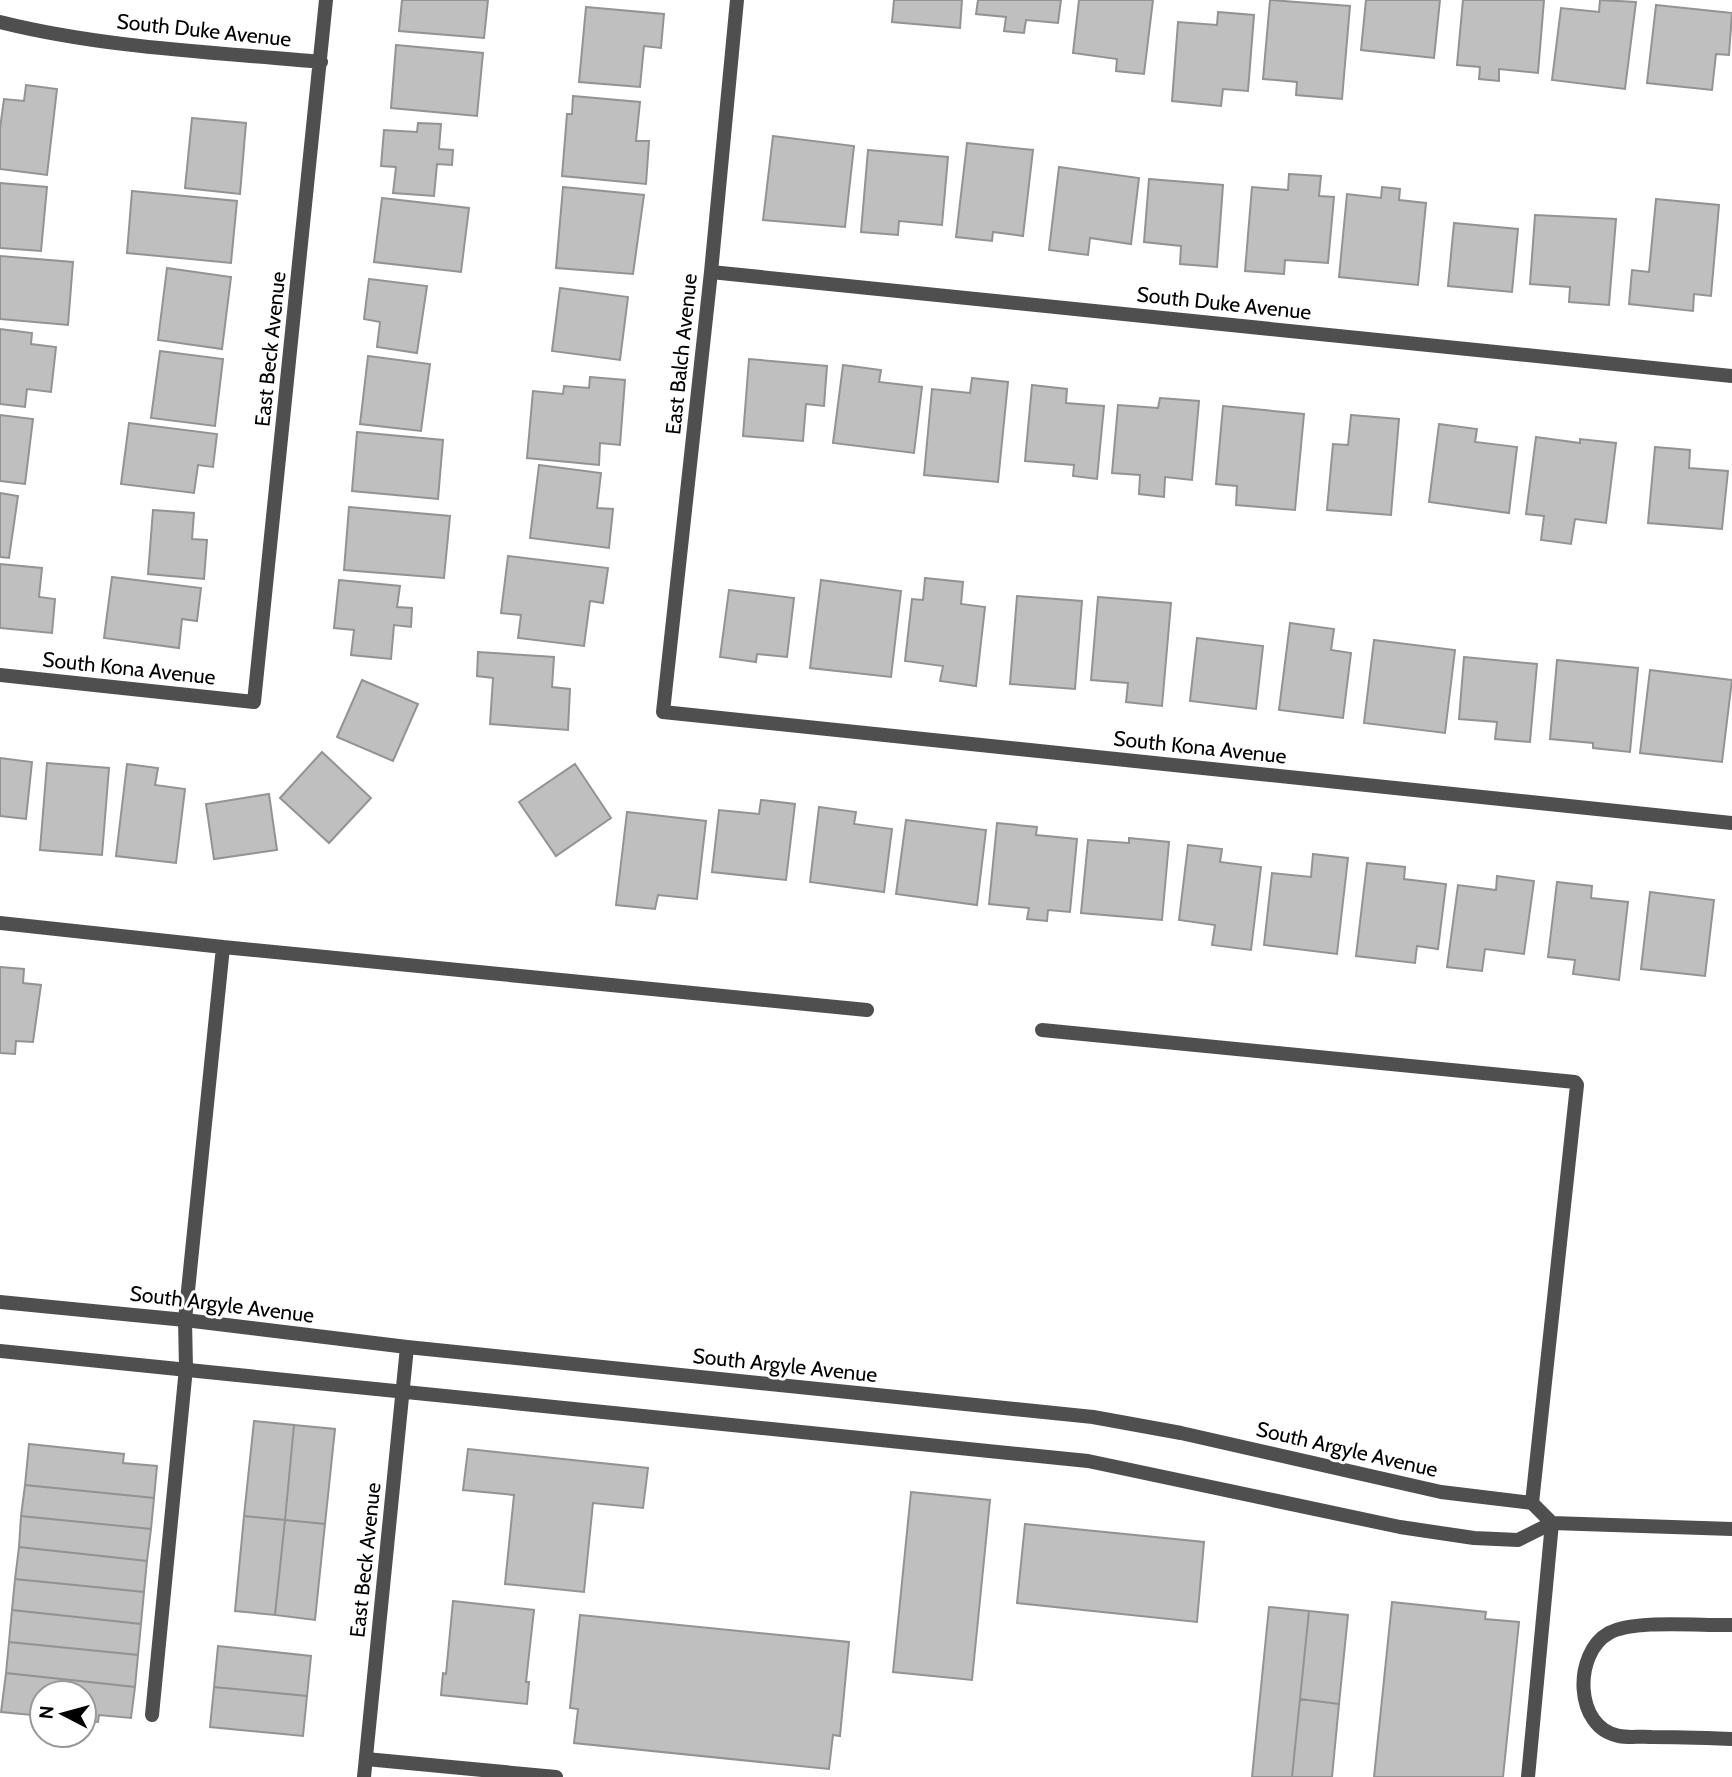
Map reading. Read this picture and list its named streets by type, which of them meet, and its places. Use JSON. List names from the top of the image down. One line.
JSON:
{"streets":{"street":["South Duke Avenue","East Beck Avenue","East Balch Avenue","South Kona Avenue","South Argyle Avenue"]},"crossings":[["South Duke Avenue","East Beck Avenue"],["South Duke Avenue","East Balch Avenue"],["East Beck Avenue","South Kona Avenue"],["East Beck Avenue","South Argyle Avenue"],["East Balch Avenue","South Kona Avenue"]],"north":"left"}
